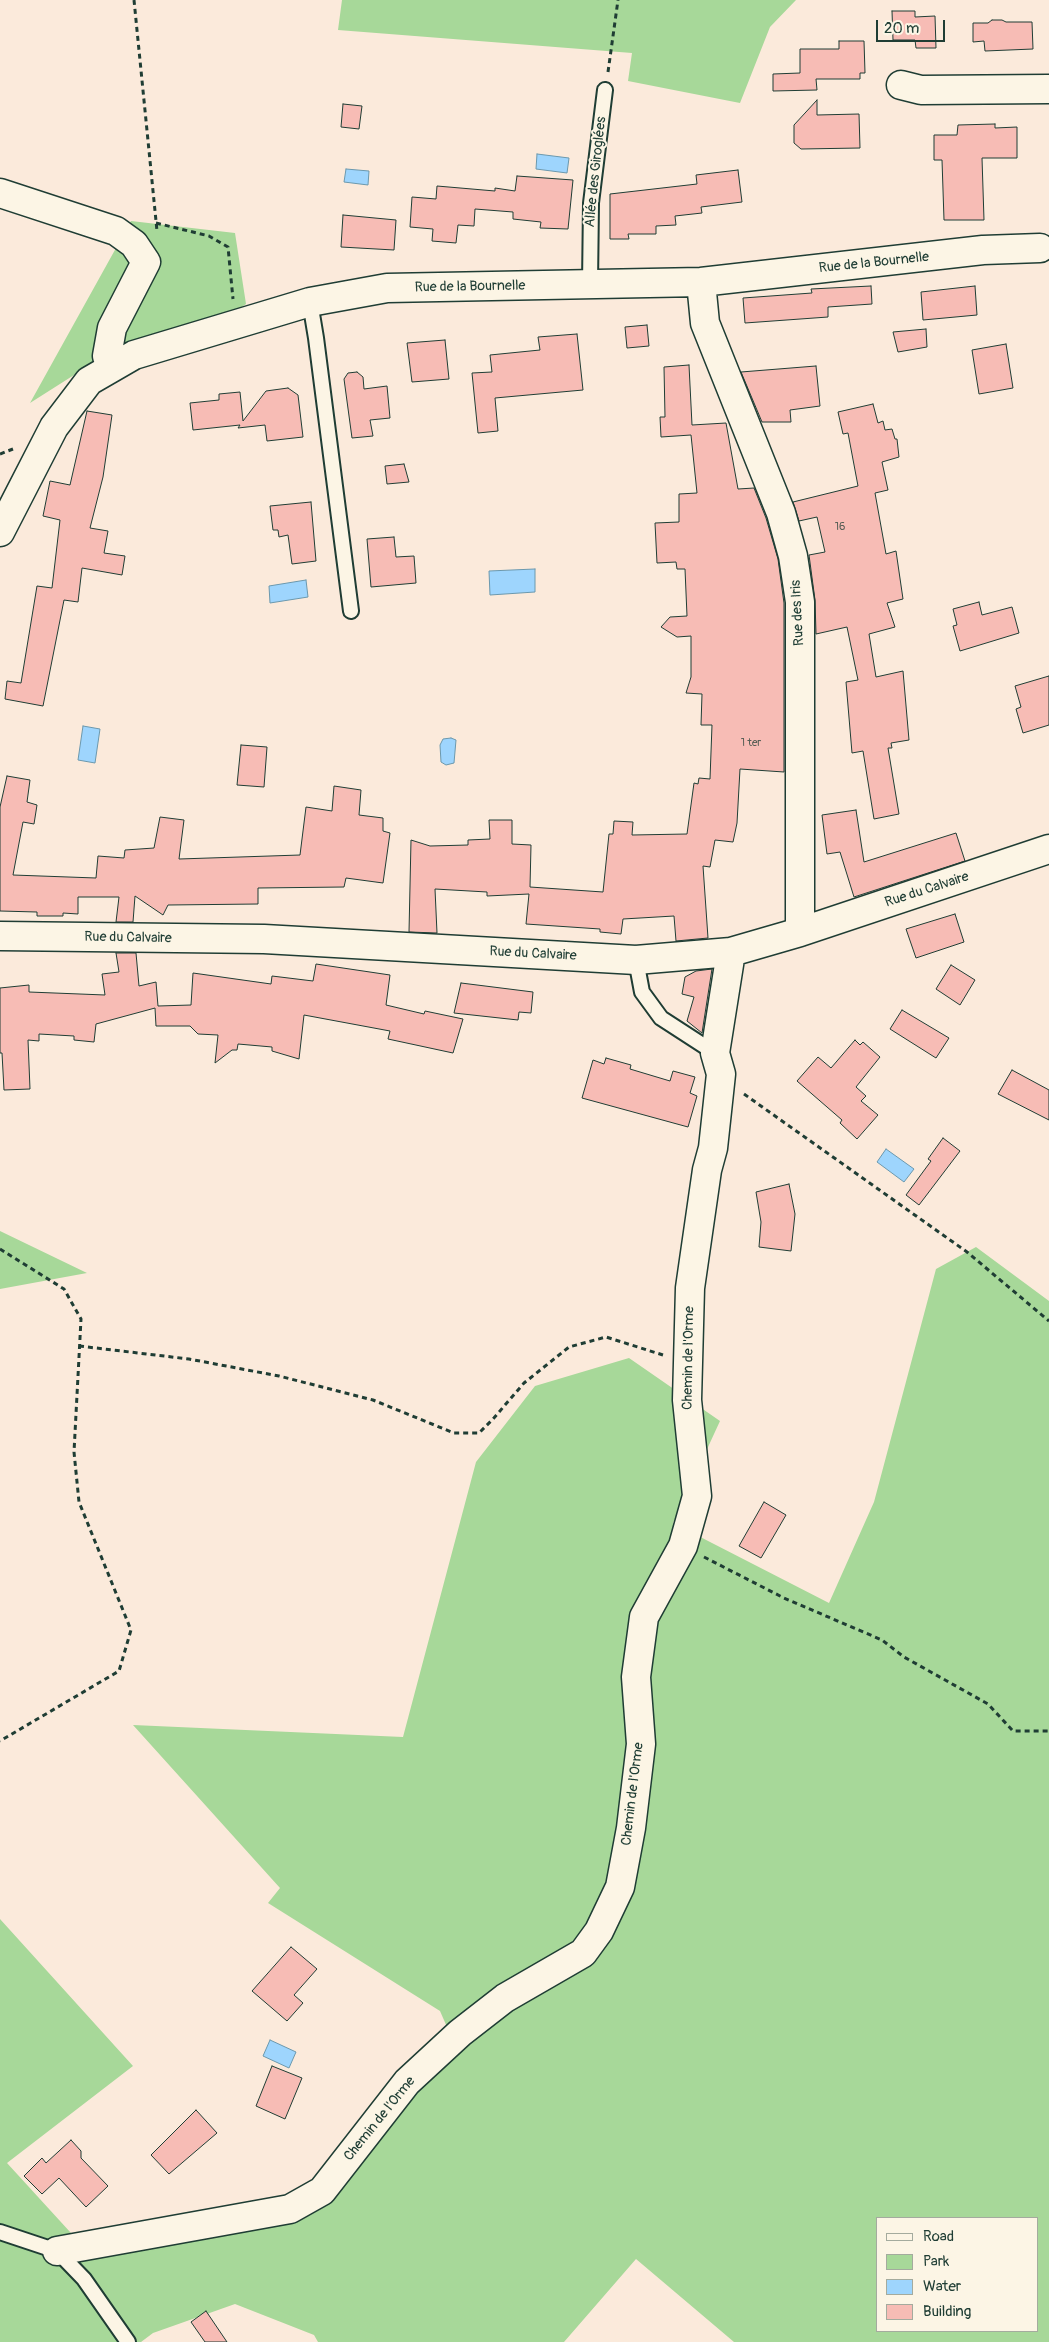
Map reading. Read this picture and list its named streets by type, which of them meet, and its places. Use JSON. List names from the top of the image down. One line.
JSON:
{"streets":{"street":["Rue de la Bournelle","Rue des Iris","Rue du Calvaire","Chemin de l'Orme"],"lane":["Allée des Giroglées"]},"crossings":[["Allée des Giroglées","Rue de la Bournelle"],["Rue de la Bournelle","Rue des Iris"],["Rue des Iris","Rue du Calvaire"],["Rue du Calvaire","Chemin de l'Orme"]],"house_numbers":["16","1 ter"],"legend":["Road","Park","Water","Building"],"scale_bar":"20 m"}
